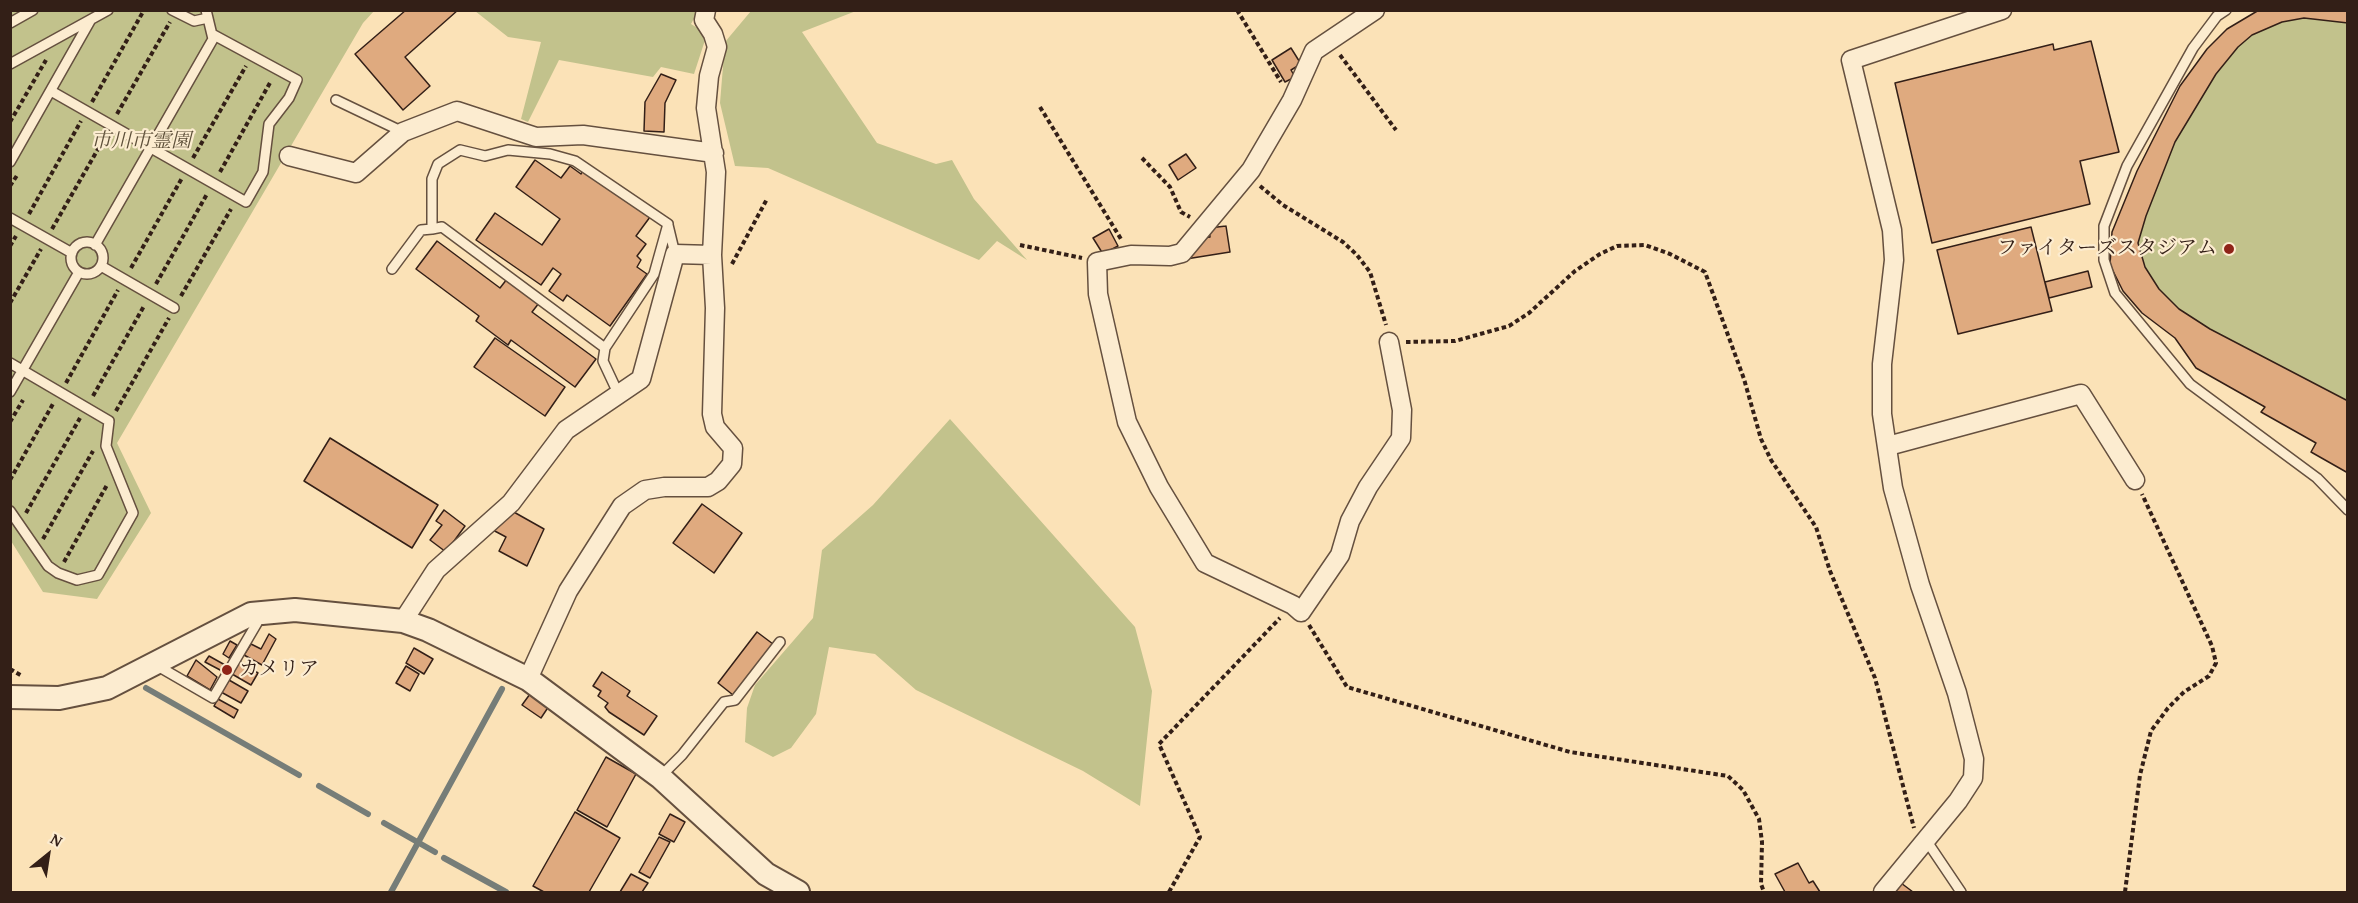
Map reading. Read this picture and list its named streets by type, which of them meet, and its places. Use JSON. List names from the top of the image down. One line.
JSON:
{"parks":["市川市霊園"],"places":["ファイターズスタジアム","カメリア"],"north":"top right"}
